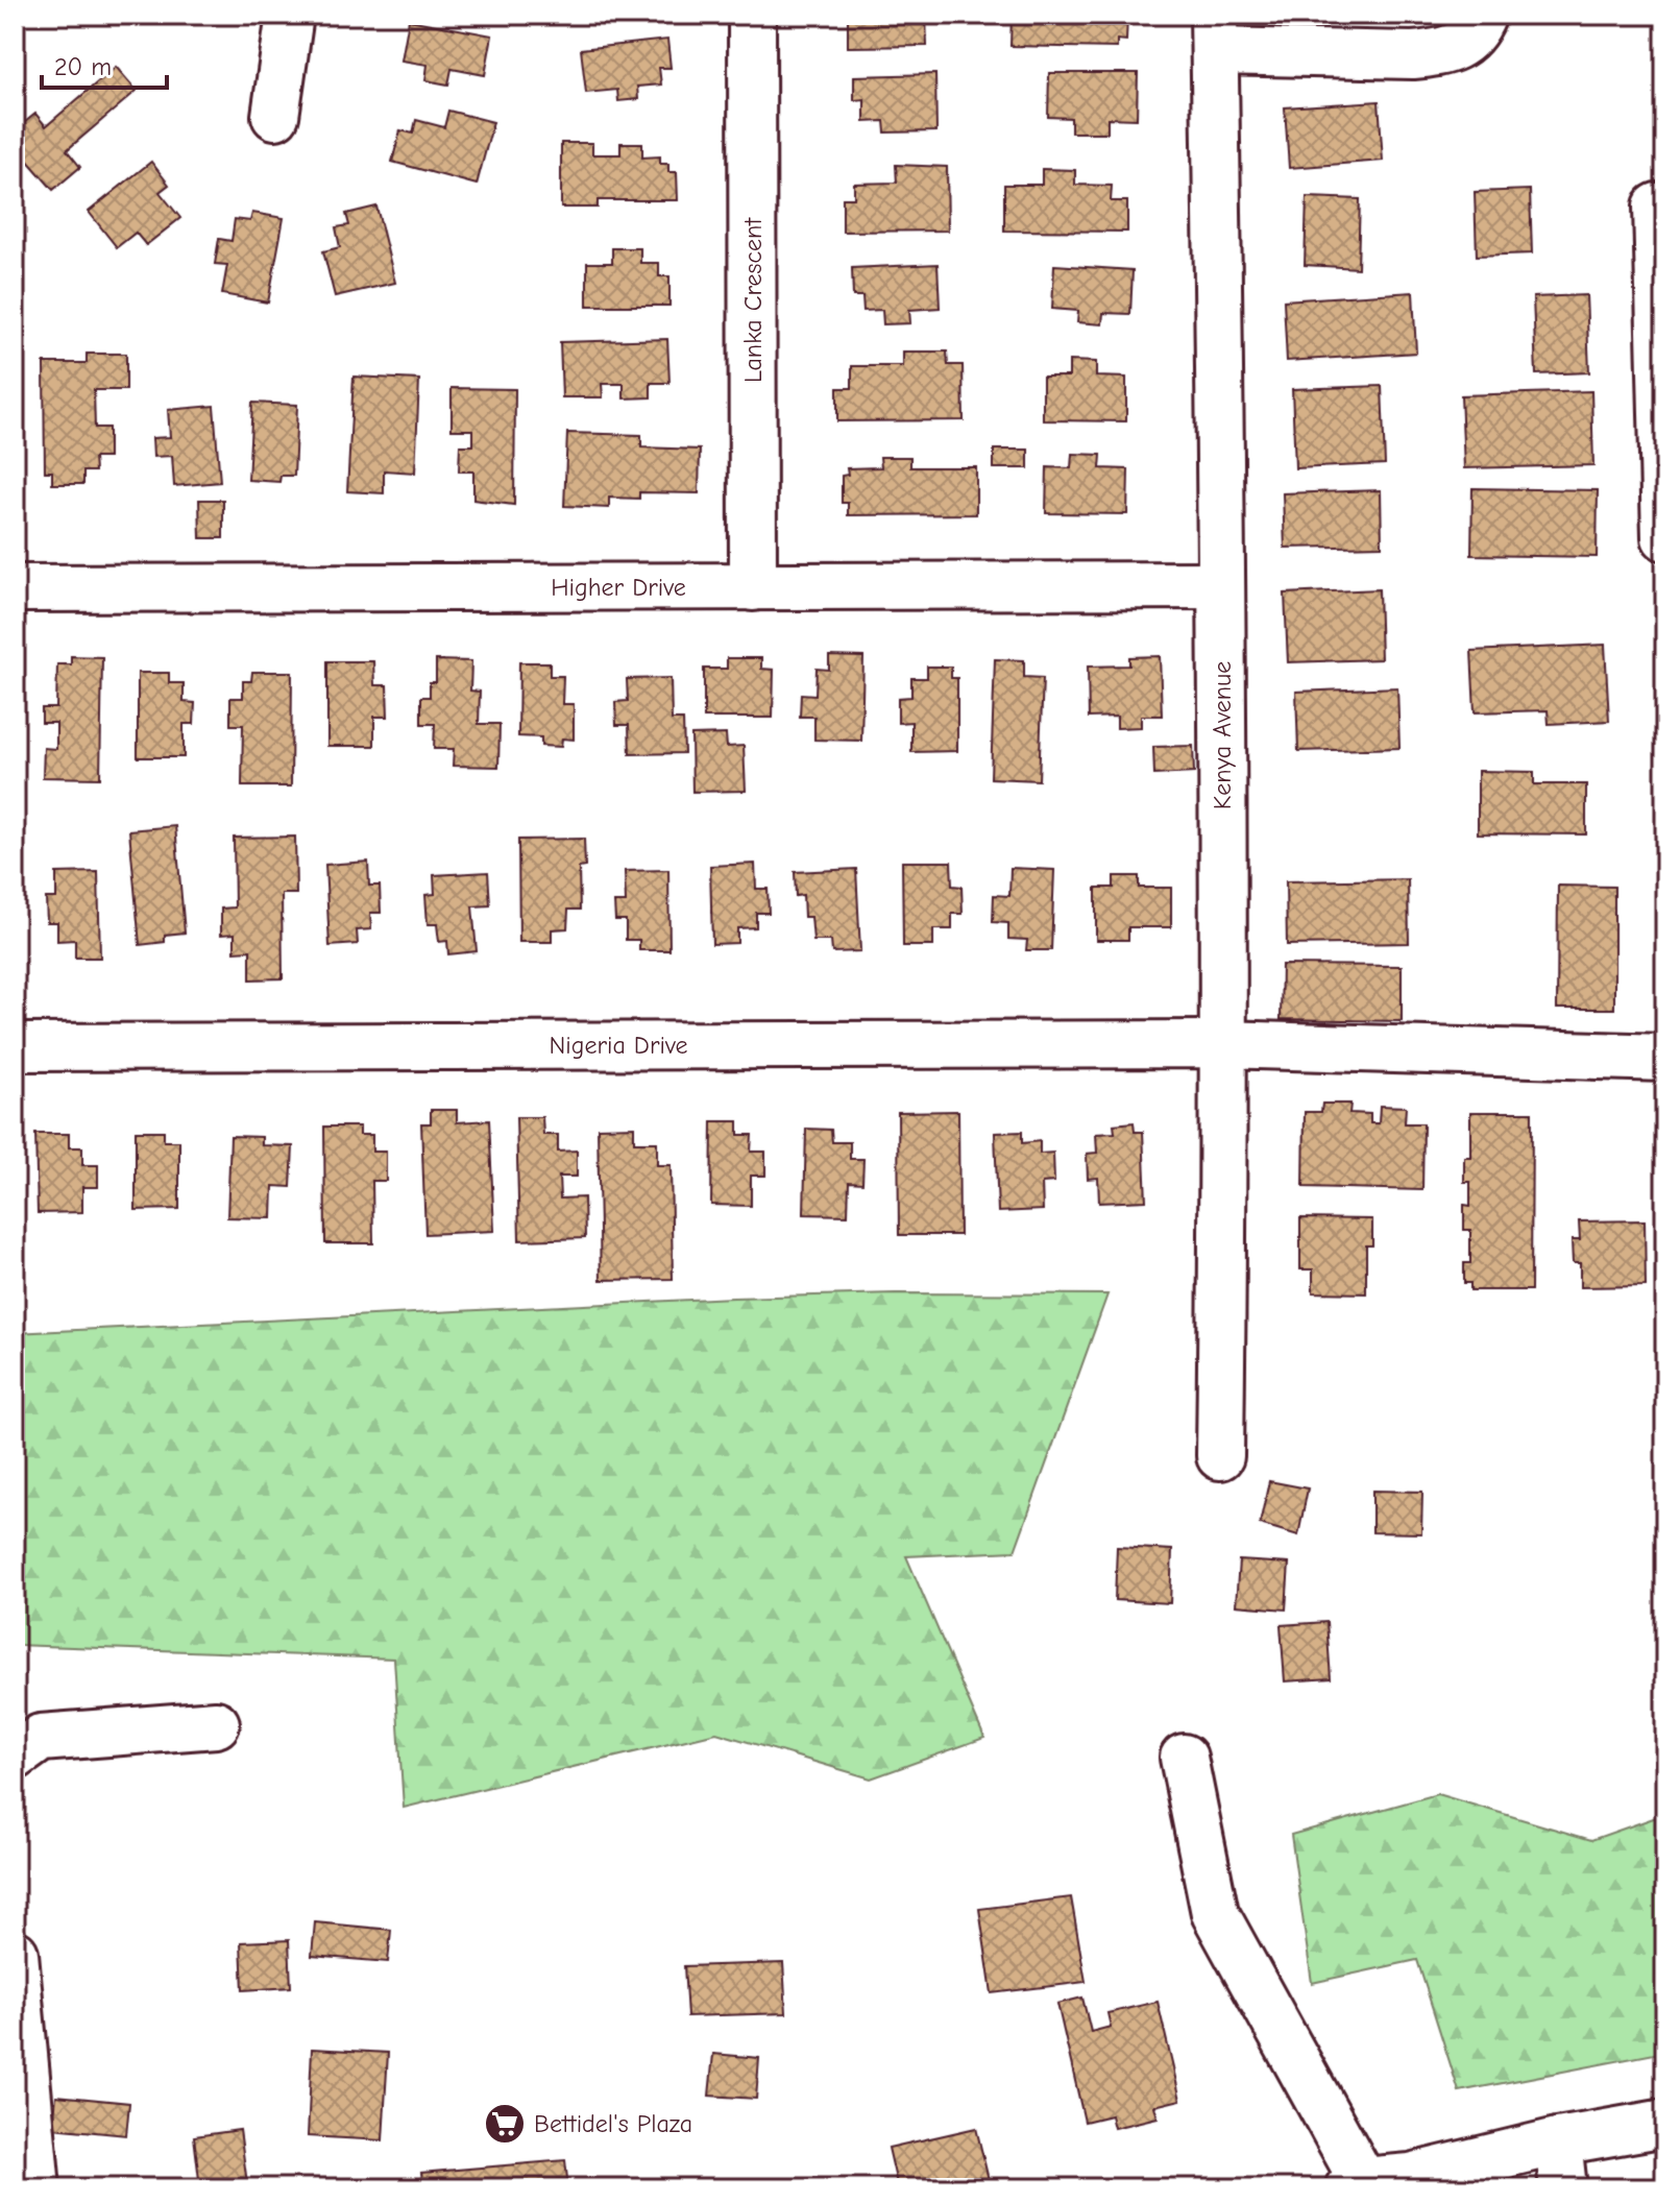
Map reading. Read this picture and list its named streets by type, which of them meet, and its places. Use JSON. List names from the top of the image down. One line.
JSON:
{"streets":{"street":["Lanka Crescent","Higher Drive","Kenya Avenue","Nigeria Drive"]},"crossings":[["Lanka Crescent","Higher Drive"],["Higher Drive","Kenya Avenue"],["Kenya Avenue","Nigeria Drive"]],"places":{"supermarket":["Bettidel's Plaza"]},"scale_bar":"20 m"}
